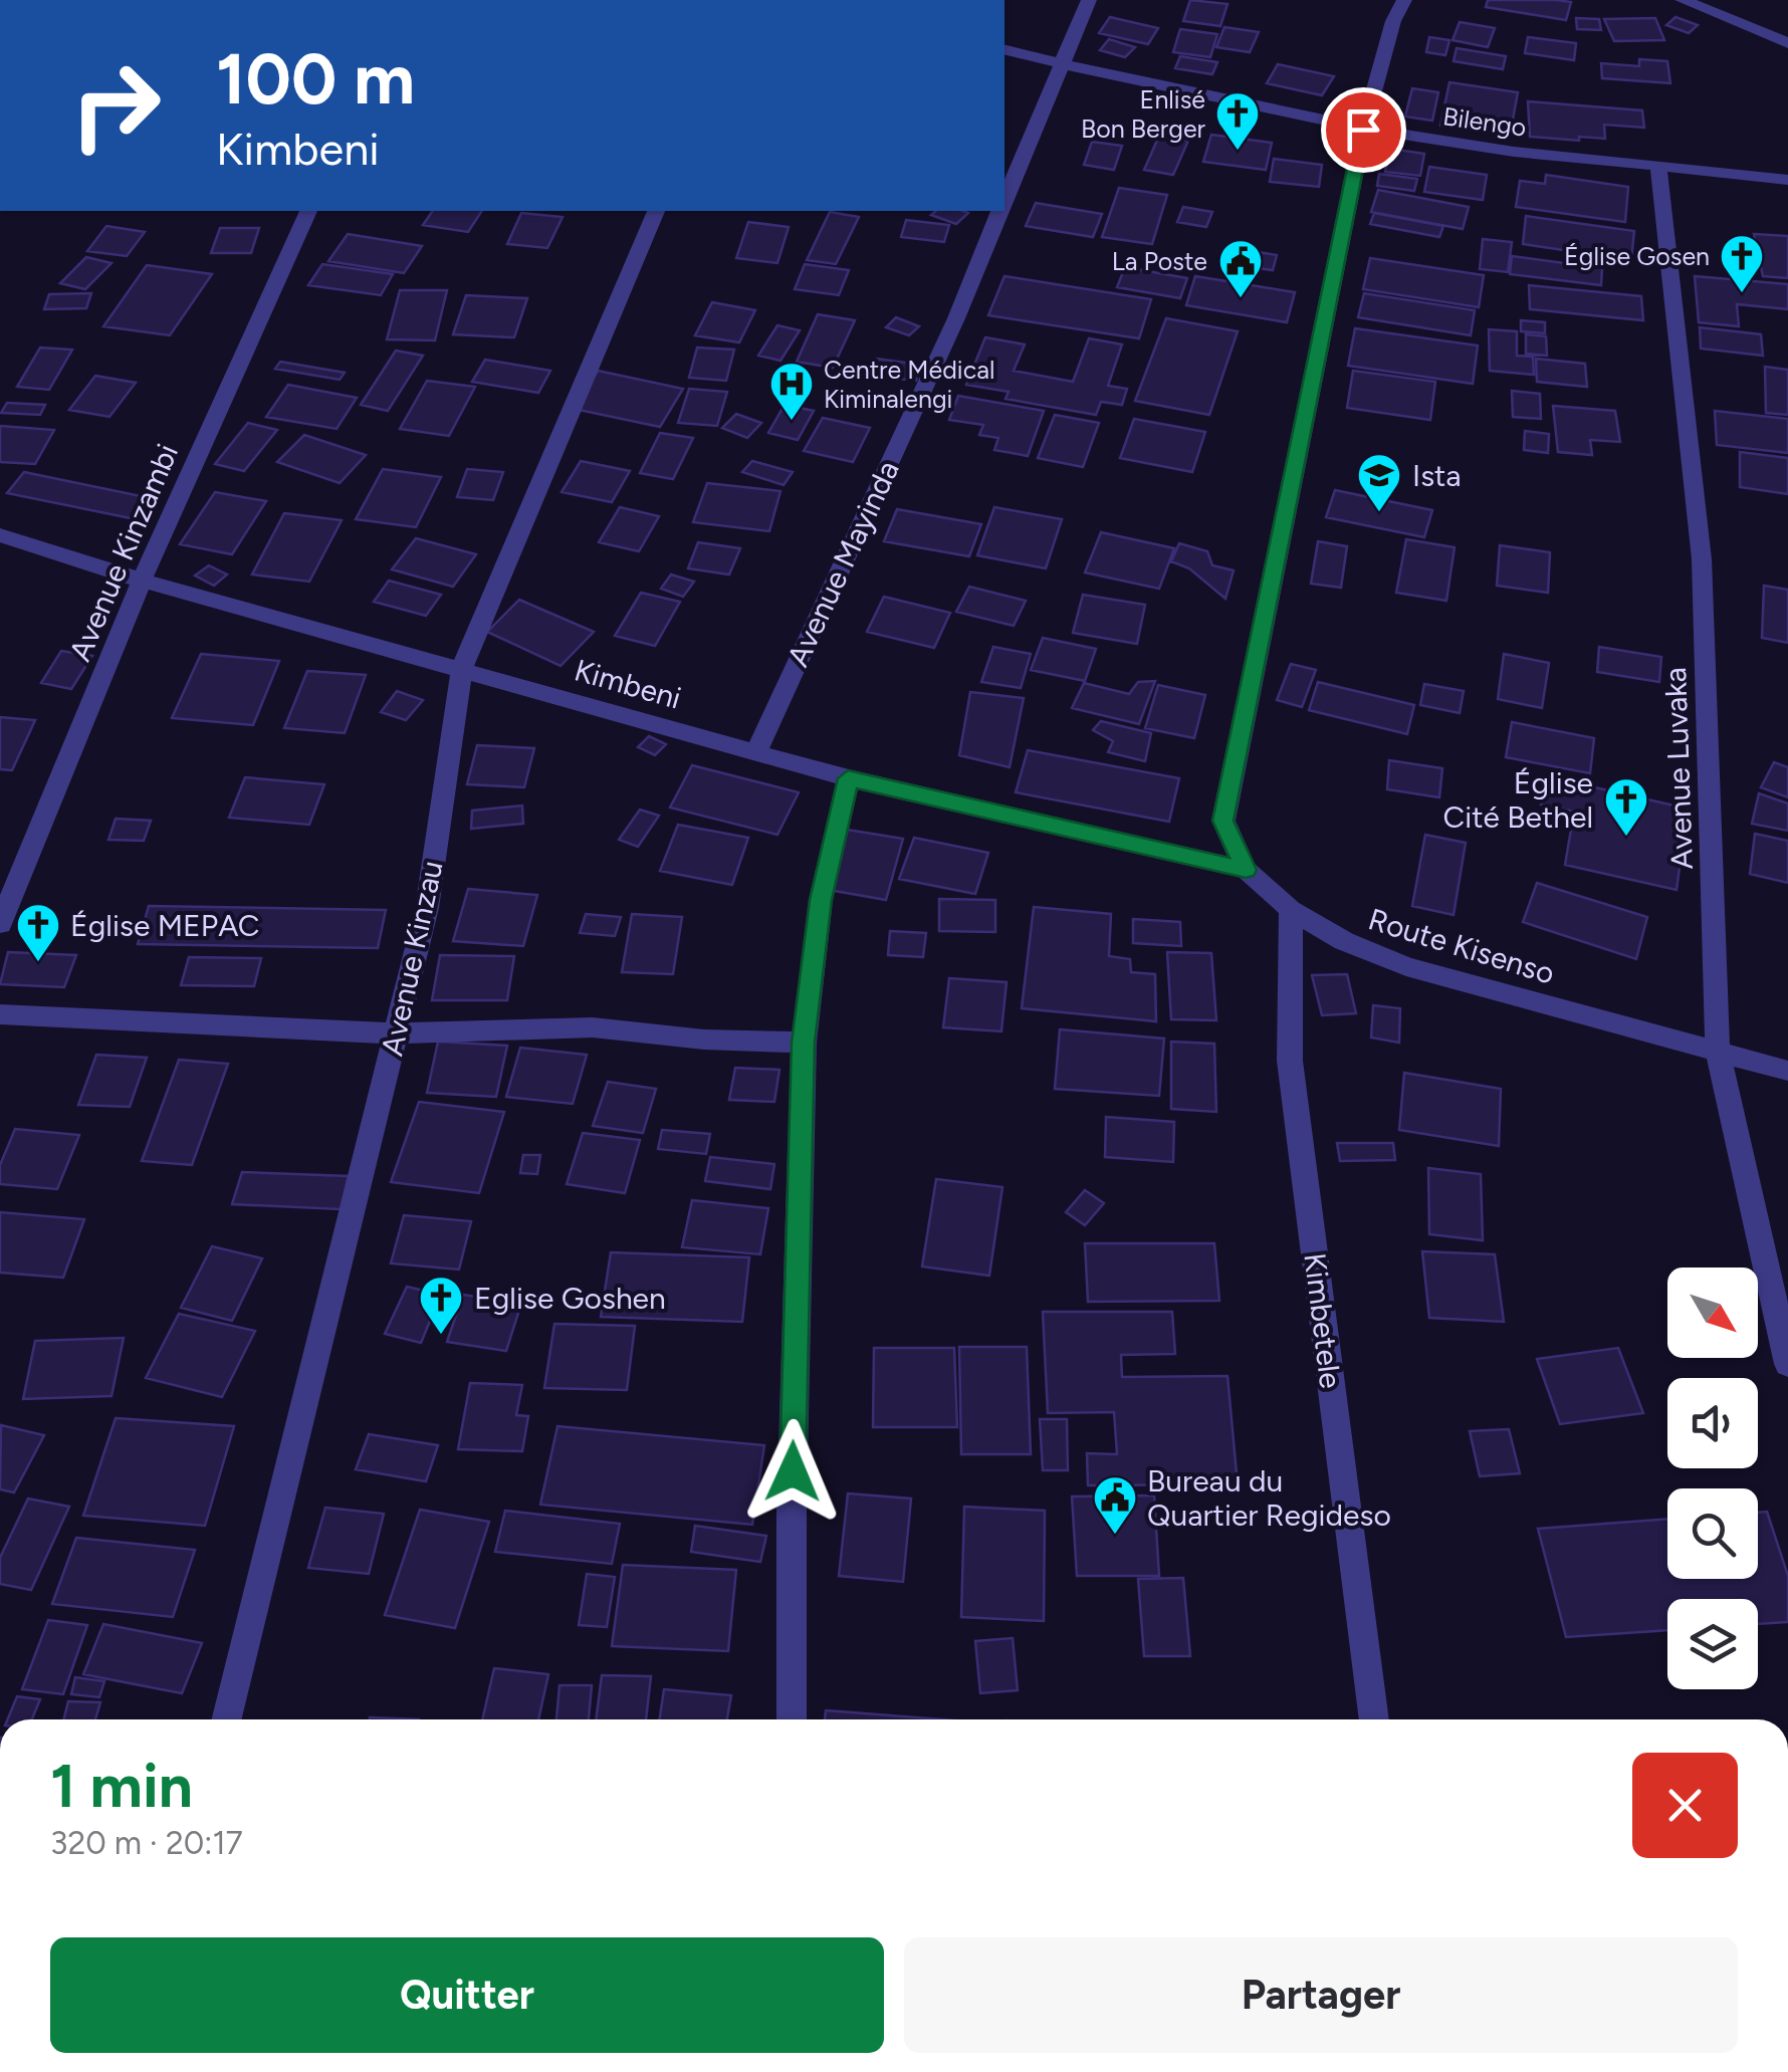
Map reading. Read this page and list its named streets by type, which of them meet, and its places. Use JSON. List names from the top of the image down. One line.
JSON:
{"streets":{"street":["Bilengo","Avenue Kinzambi","Avenue Mayinda","Kimbeni","Avenue Luvaka","Route Kisenso","Avenue Kinzau","Kimbetele"]},"crossings":[["Bilengo","Avenue Mayinda"],["Bilengo","Avenue Luvaka"],["Bilengo","Route Kisenso"],["Avenue Kinzambi","Kimbeni"],["Avenue Mayinda","Kimbeni"],["Kimbeni","Route Kisenso"],["Kimbeni","Avenue Kinzau"],["Avenue Luvaka","Route Kisenso"],["Route Kisenso","Kimbetele"]],"places":{"church":["Enlisé Bon Berger","Église Gosen","Église Cité Bethel","Église MEPAC","Eglise Goshen"],"public building":["La Poste","Bureau du Quartier Regideso"],"hospital":["Centre Médical Kiminalengi"],"school or university":["Ista"]},"north":"bottom right","page":{"turn":["100 m","Kimbeni"],"heading":["1 min","320 m · 20:17"],"buttons":["Quitter","Partager"]}}
